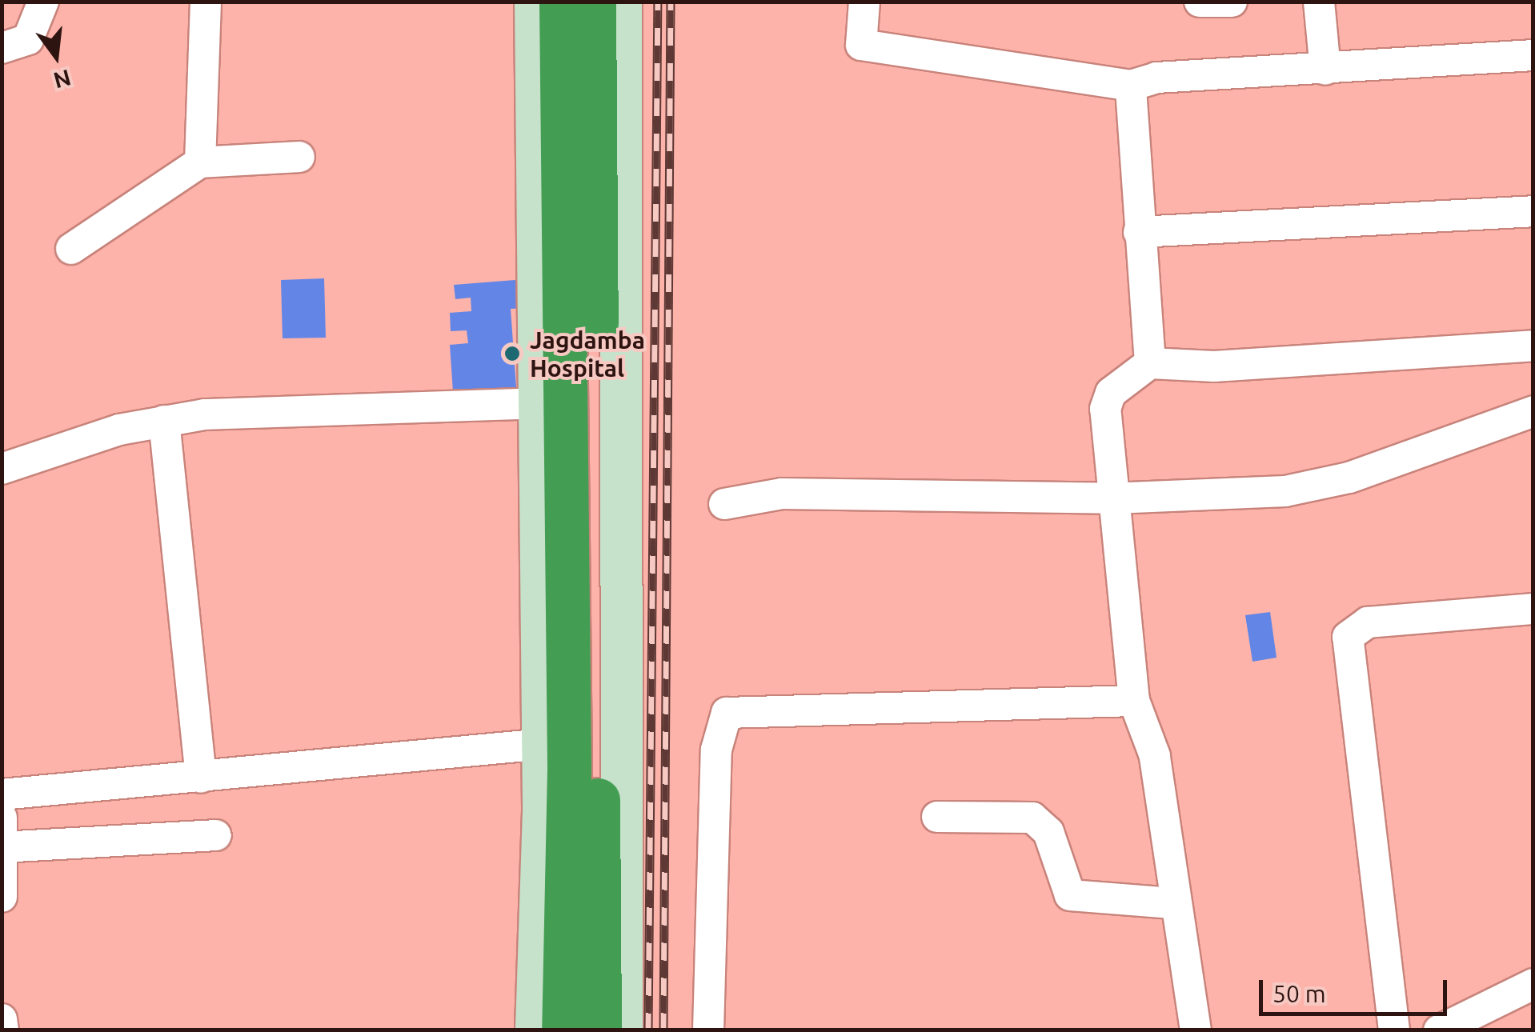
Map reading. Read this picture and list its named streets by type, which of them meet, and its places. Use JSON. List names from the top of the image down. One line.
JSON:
{"places":["Jagdamba Hospital"],"scale_bar":"50 m","north":"bottom"}
